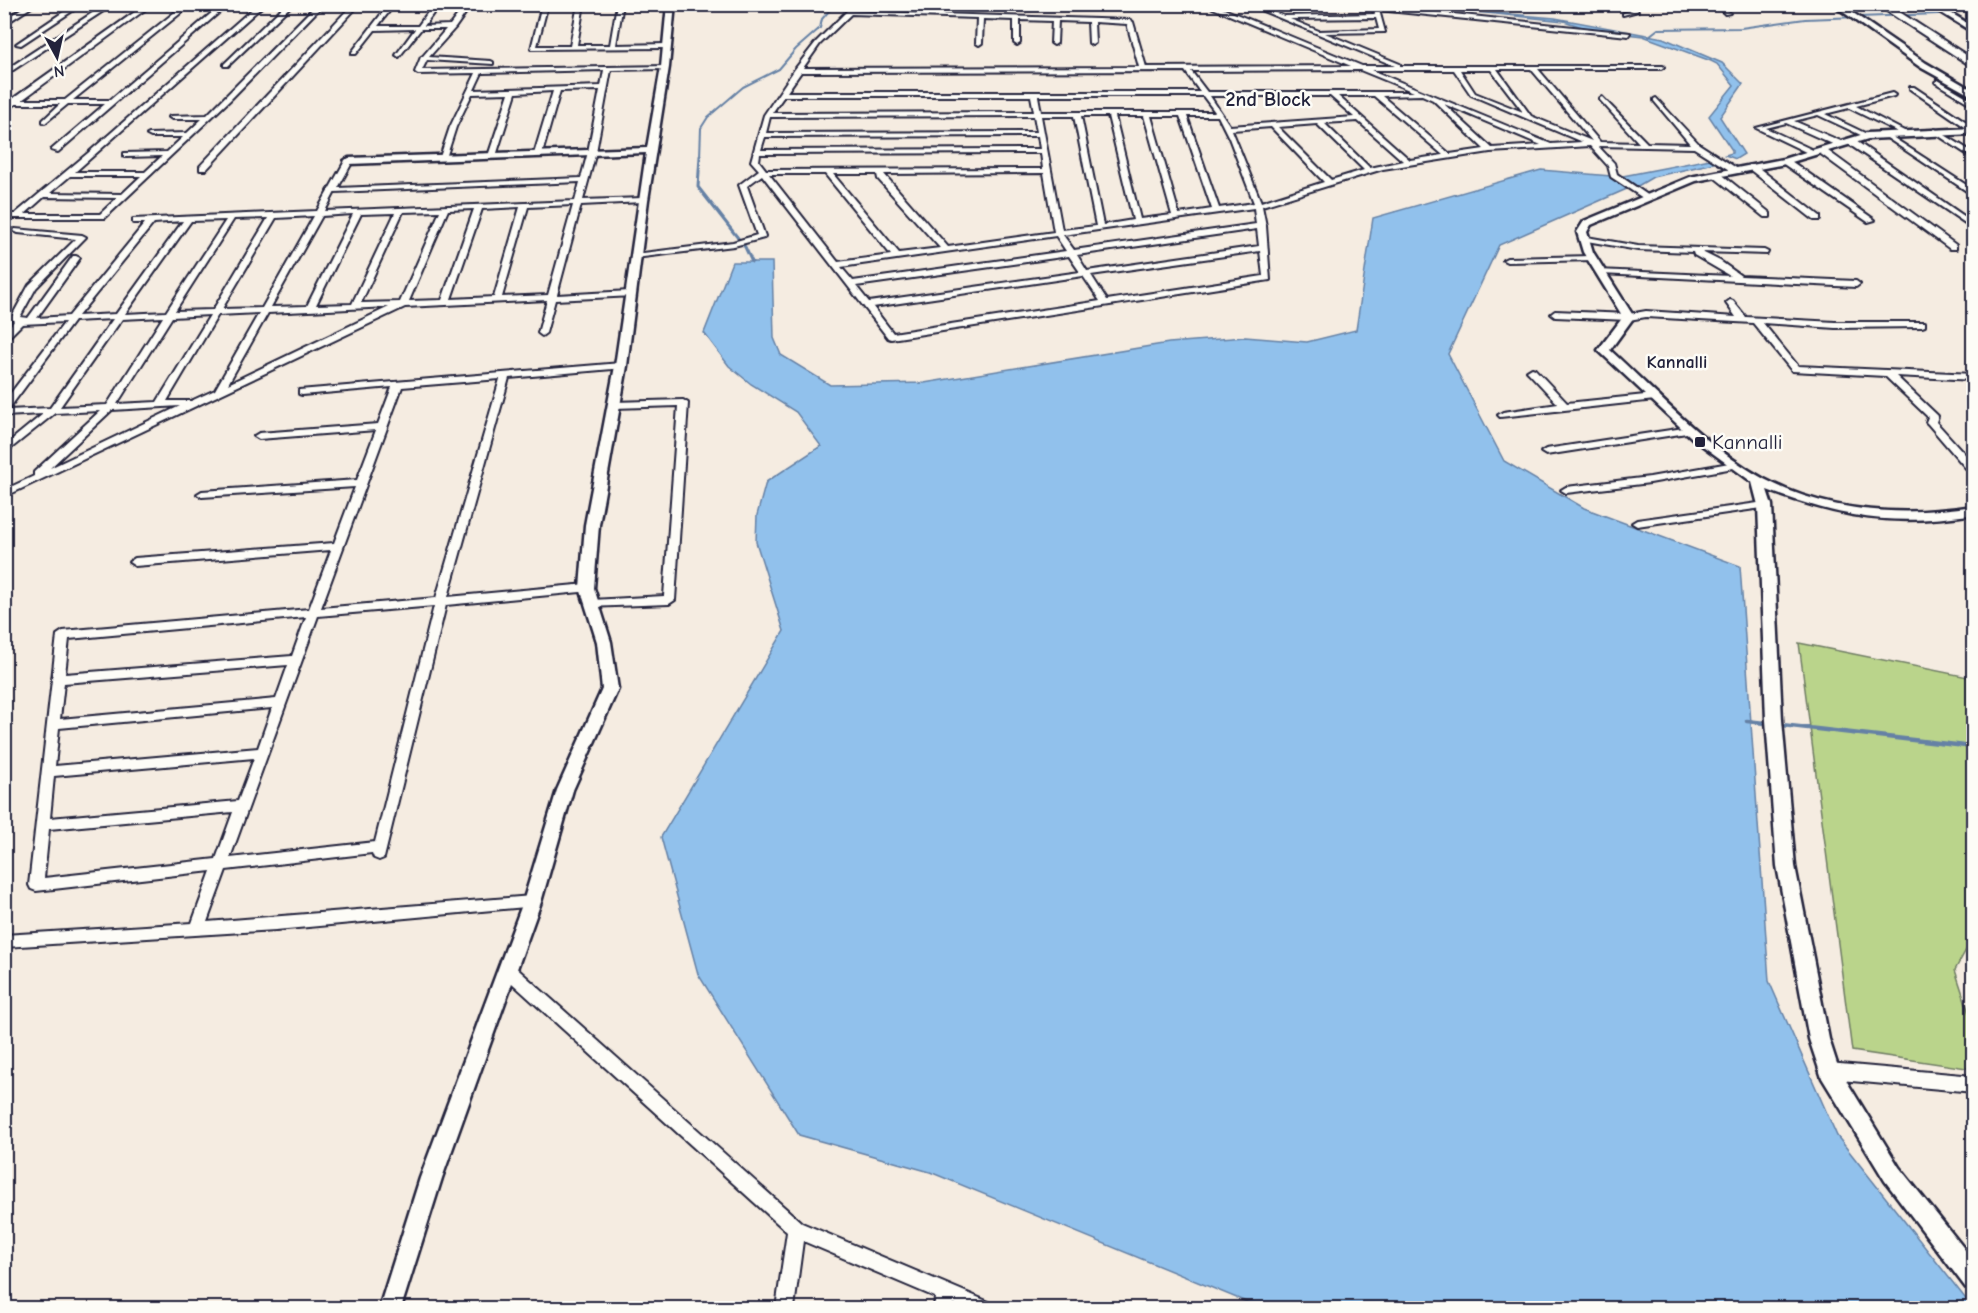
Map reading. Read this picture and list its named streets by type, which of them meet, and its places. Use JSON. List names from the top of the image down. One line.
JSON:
{"districts":["2nd Block","Kannalli"],"places":{"transit":["Kannalli"]},"north":"bottom"}
